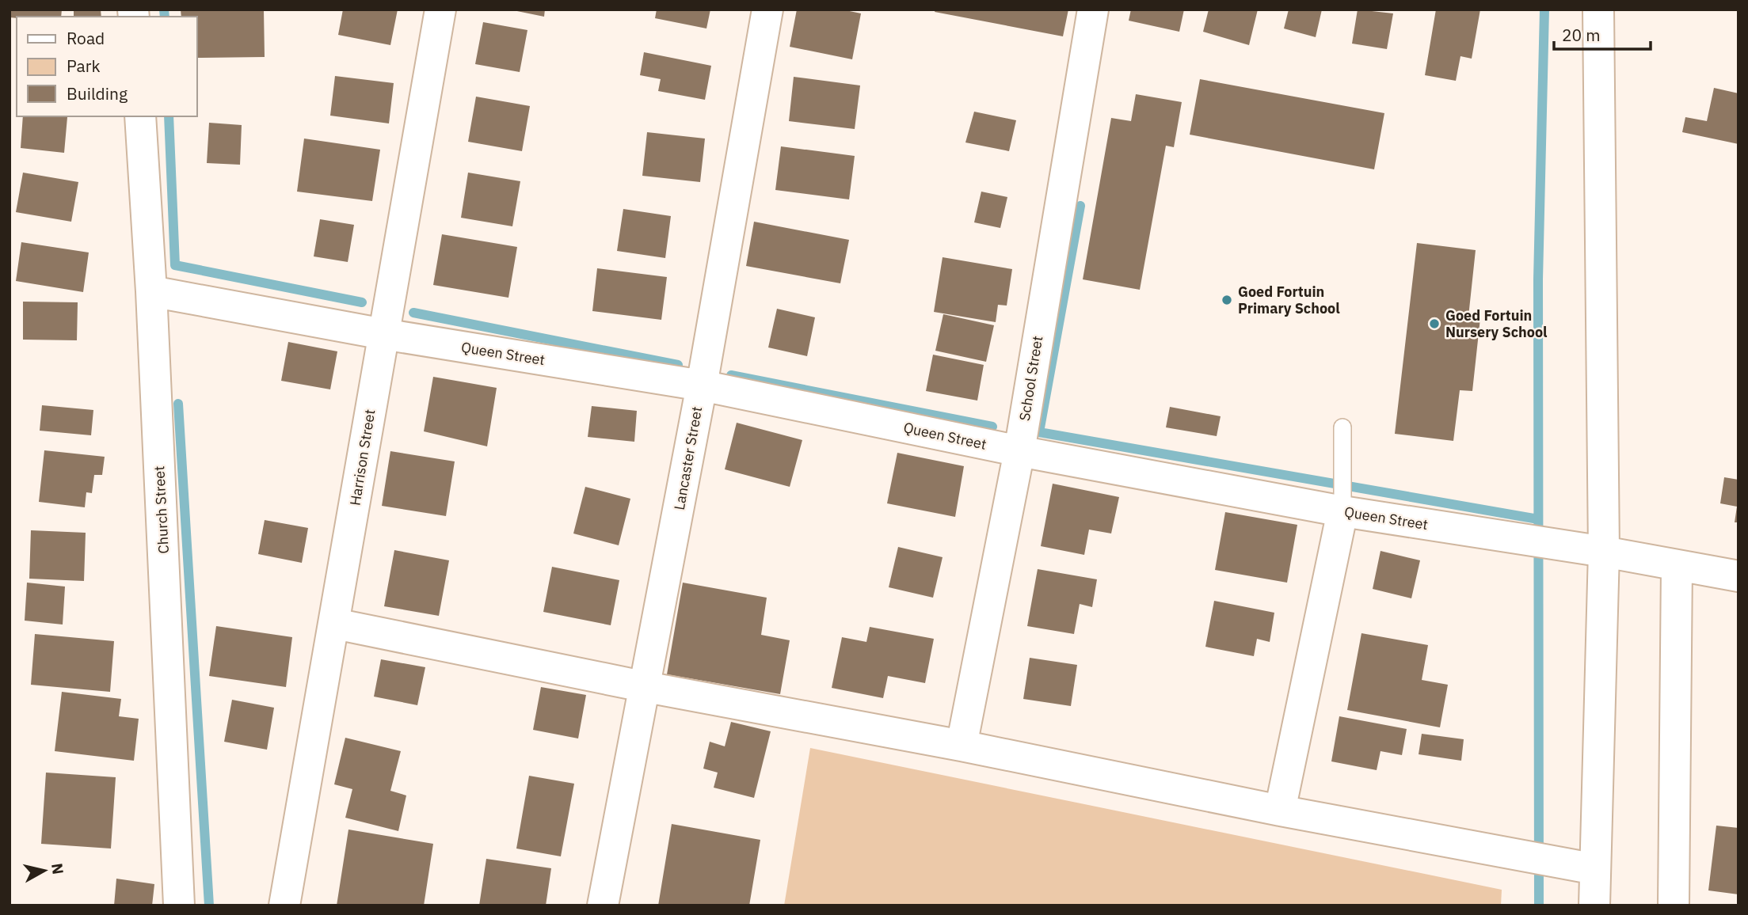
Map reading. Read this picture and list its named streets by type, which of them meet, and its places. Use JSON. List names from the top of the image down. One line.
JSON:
{"streets":{"street":["Queen Street","School Street","Harrison Street","Lancaster Street","Church Street"]},"crossings":[["Queen Street","School Street"],["Queen Street","Harrison Street"],["Queen Street","Lancaster Street"],["Queen Street","Church Street"]],"places":["Goed Fortuin Primary School","Goed Fortuin Nursery School"],"legend":["Road","Park","Building"],"scale_bar":"20 m","north":"right"}
